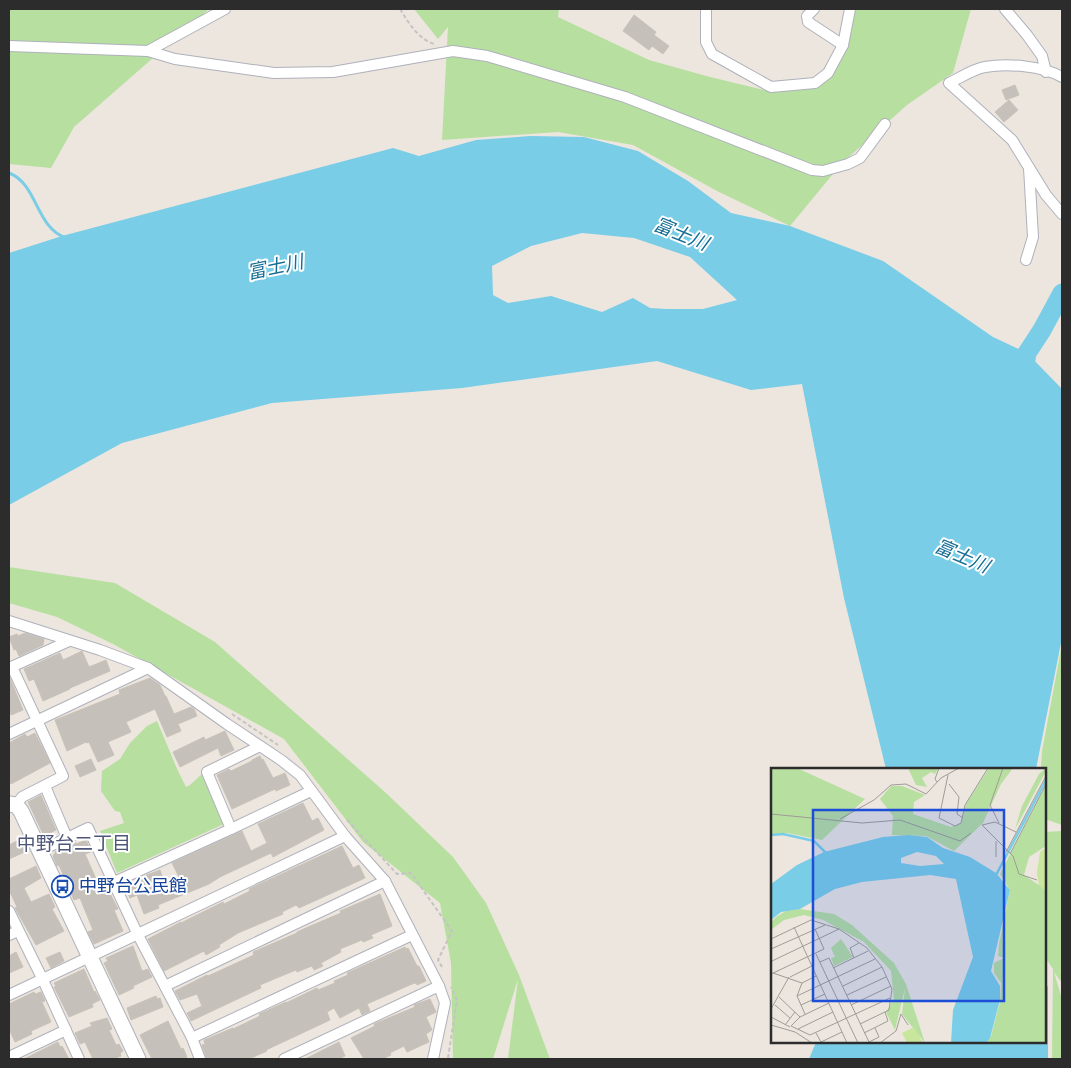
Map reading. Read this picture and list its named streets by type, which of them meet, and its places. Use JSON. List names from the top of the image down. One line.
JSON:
{"districts":["中野台二丁目"],"water":["富士川"],"places":{"bus stop":["中野台公民館"]}}
